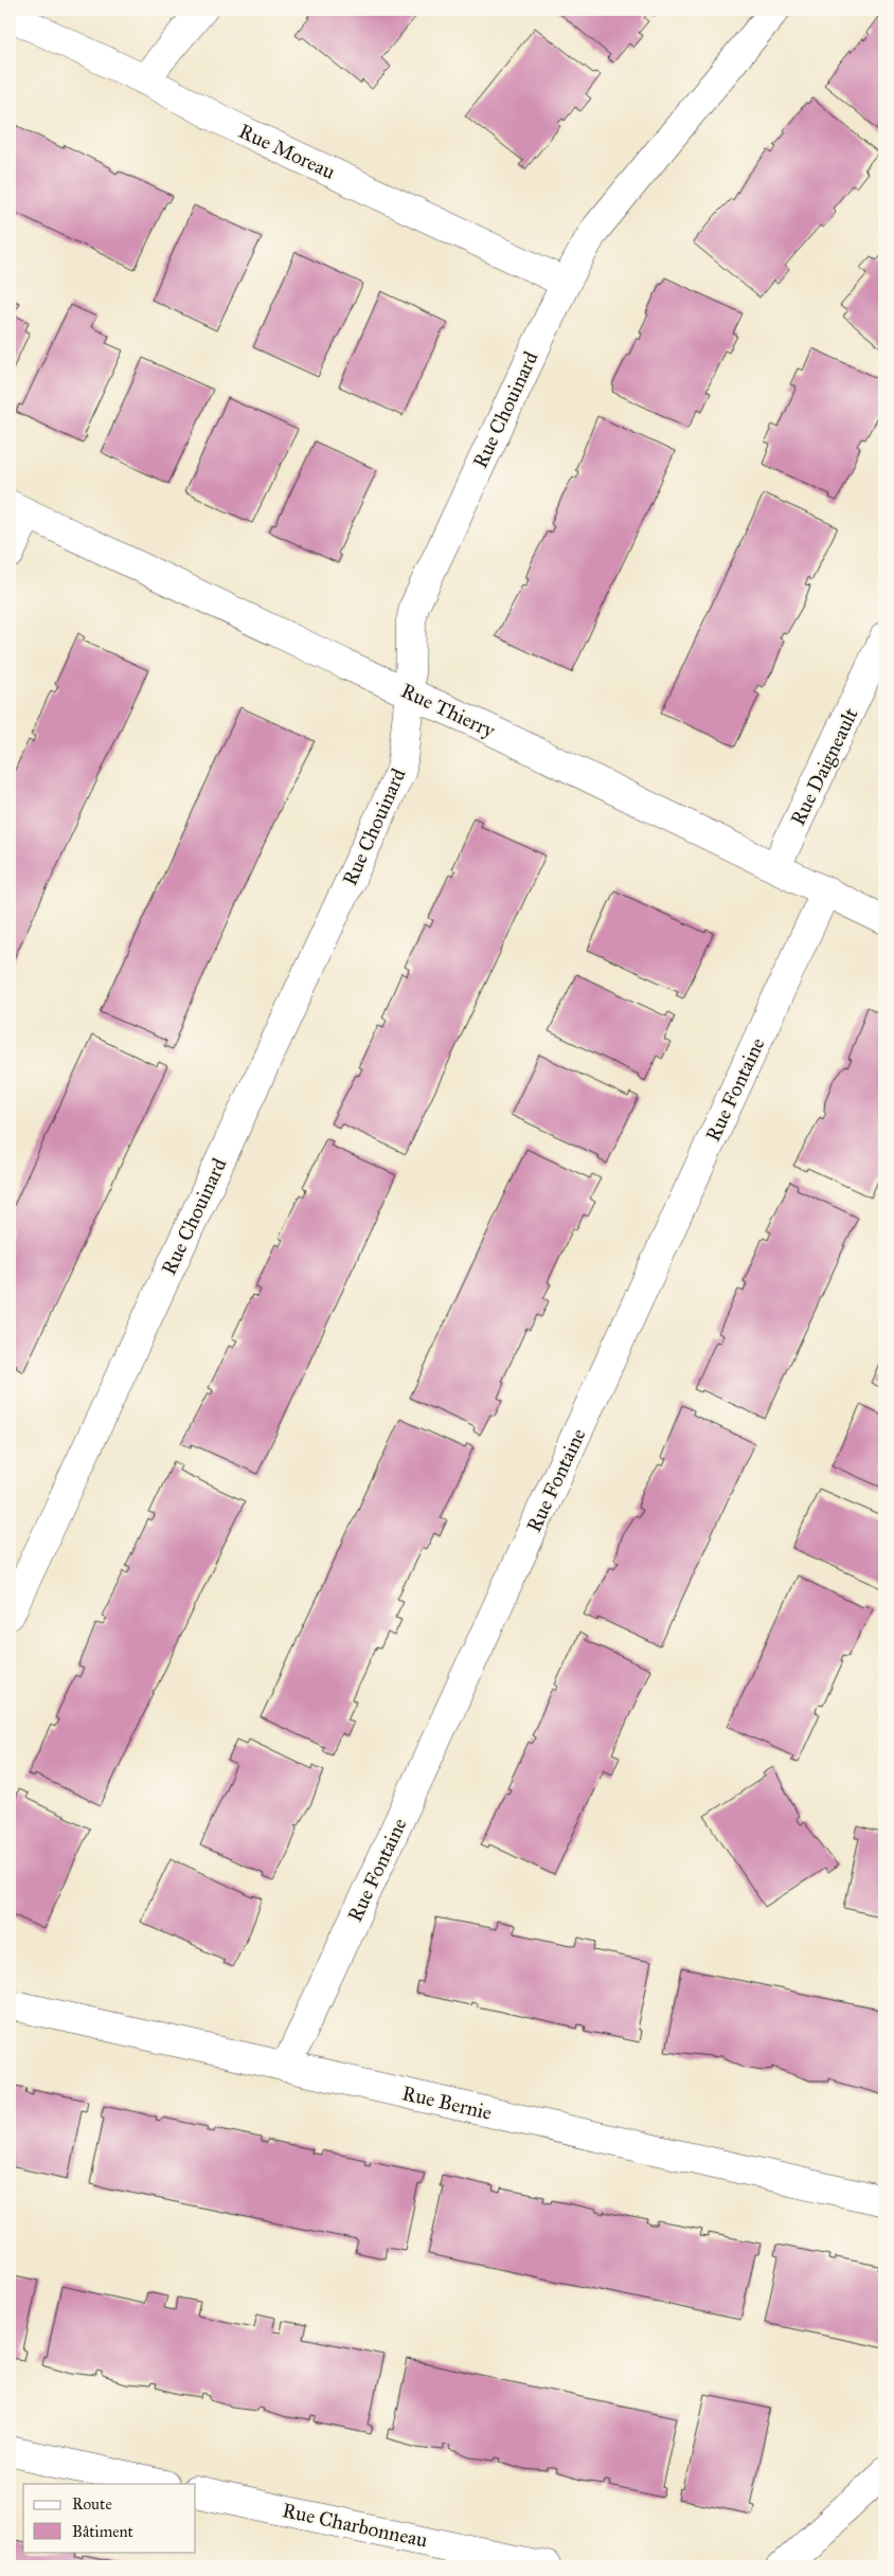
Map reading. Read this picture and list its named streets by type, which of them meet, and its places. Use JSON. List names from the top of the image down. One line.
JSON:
{"streets":{"street":["Rue Moreau","Rue Chouinard","Rue Thierry","Rue Daigneault","Rue Fontaine","Rue Bernie","Rue Charbonneau"]},"crossings":[["Rue Moreau","Rue Chouinard"],["Rue Chouinard","Rue Thierry"],["Rue Thierry","Rue Daigneault"],["Rue Thierry","Rue Fontaine"],["Rue Fontaine","Rue Bernie"]],"legend":["Route","Bâtiment"]}
